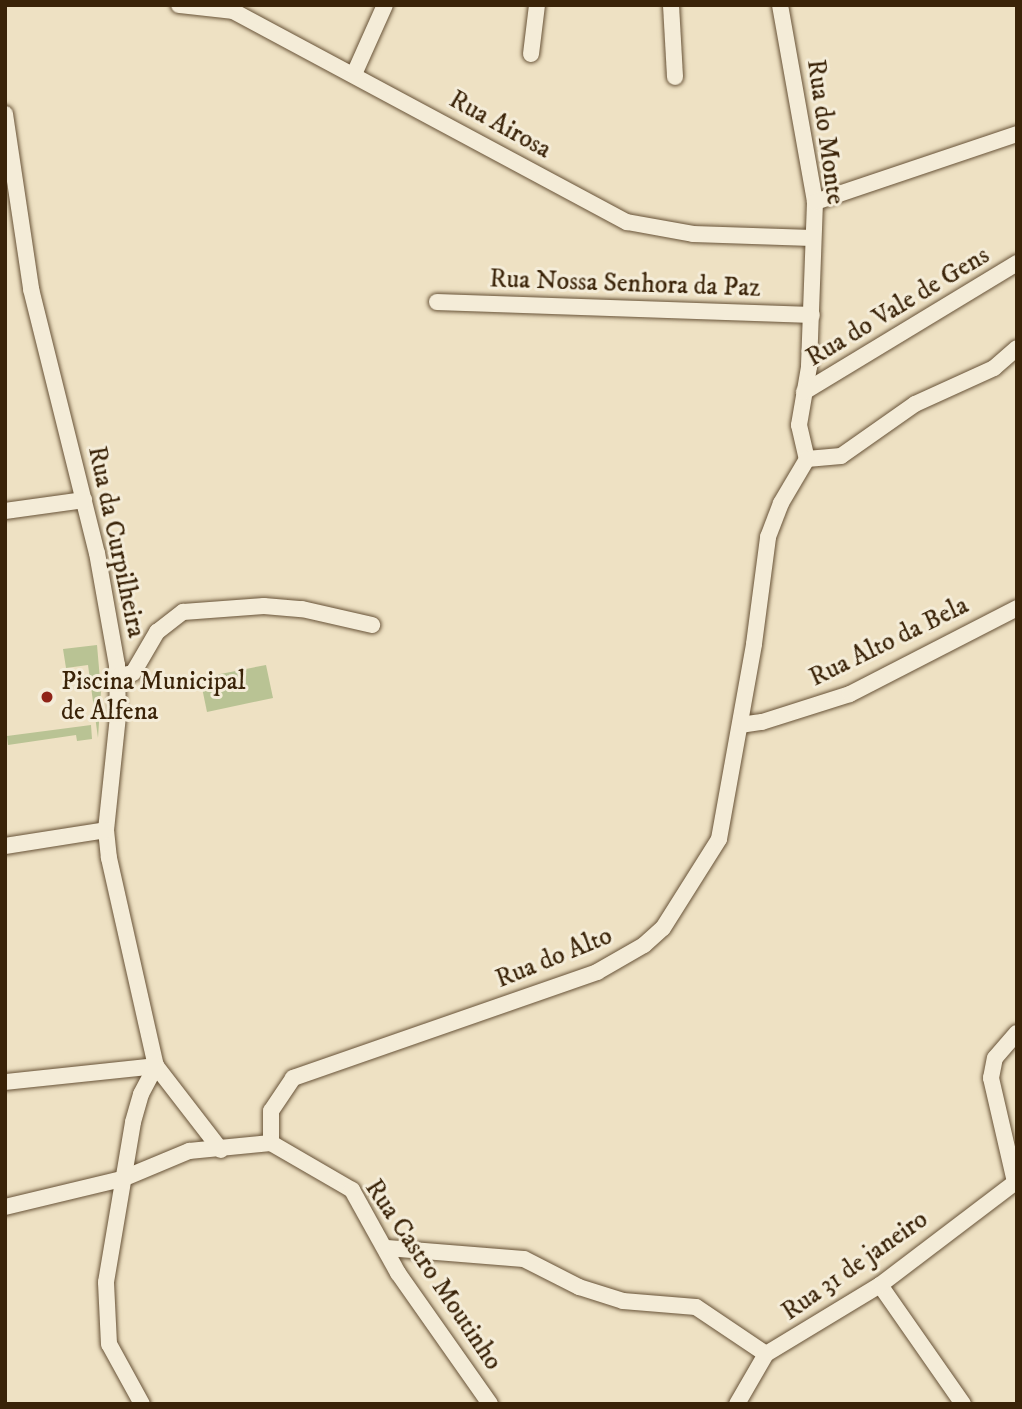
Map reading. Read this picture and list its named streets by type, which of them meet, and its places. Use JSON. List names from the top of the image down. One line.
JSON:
{"streets":{"street":["Rua Airosa","Rua do Monte","Rua Nossa Senhora da Paz","Rua do Vale de Gens","Rua da Curpilheira","Rua Alto da Bela","Rua do Alto","Rua 31 de janeiro","Rua Castro Moutinho"]},"crossings":[["Rua Airosa","Rua do Monte"],["Rua do Monte","Rua Nossa Senhora da Paz"],["Rua do Monte","Rua do Vale de Gens"],["Rua do Monte","Rua do Alto"],["Rua Alto da Bela","Rua do Alto"],["Rua do Alto","Rua Castro Moutinho"]],"places":["Piscina Municipal de Alfena"]}
